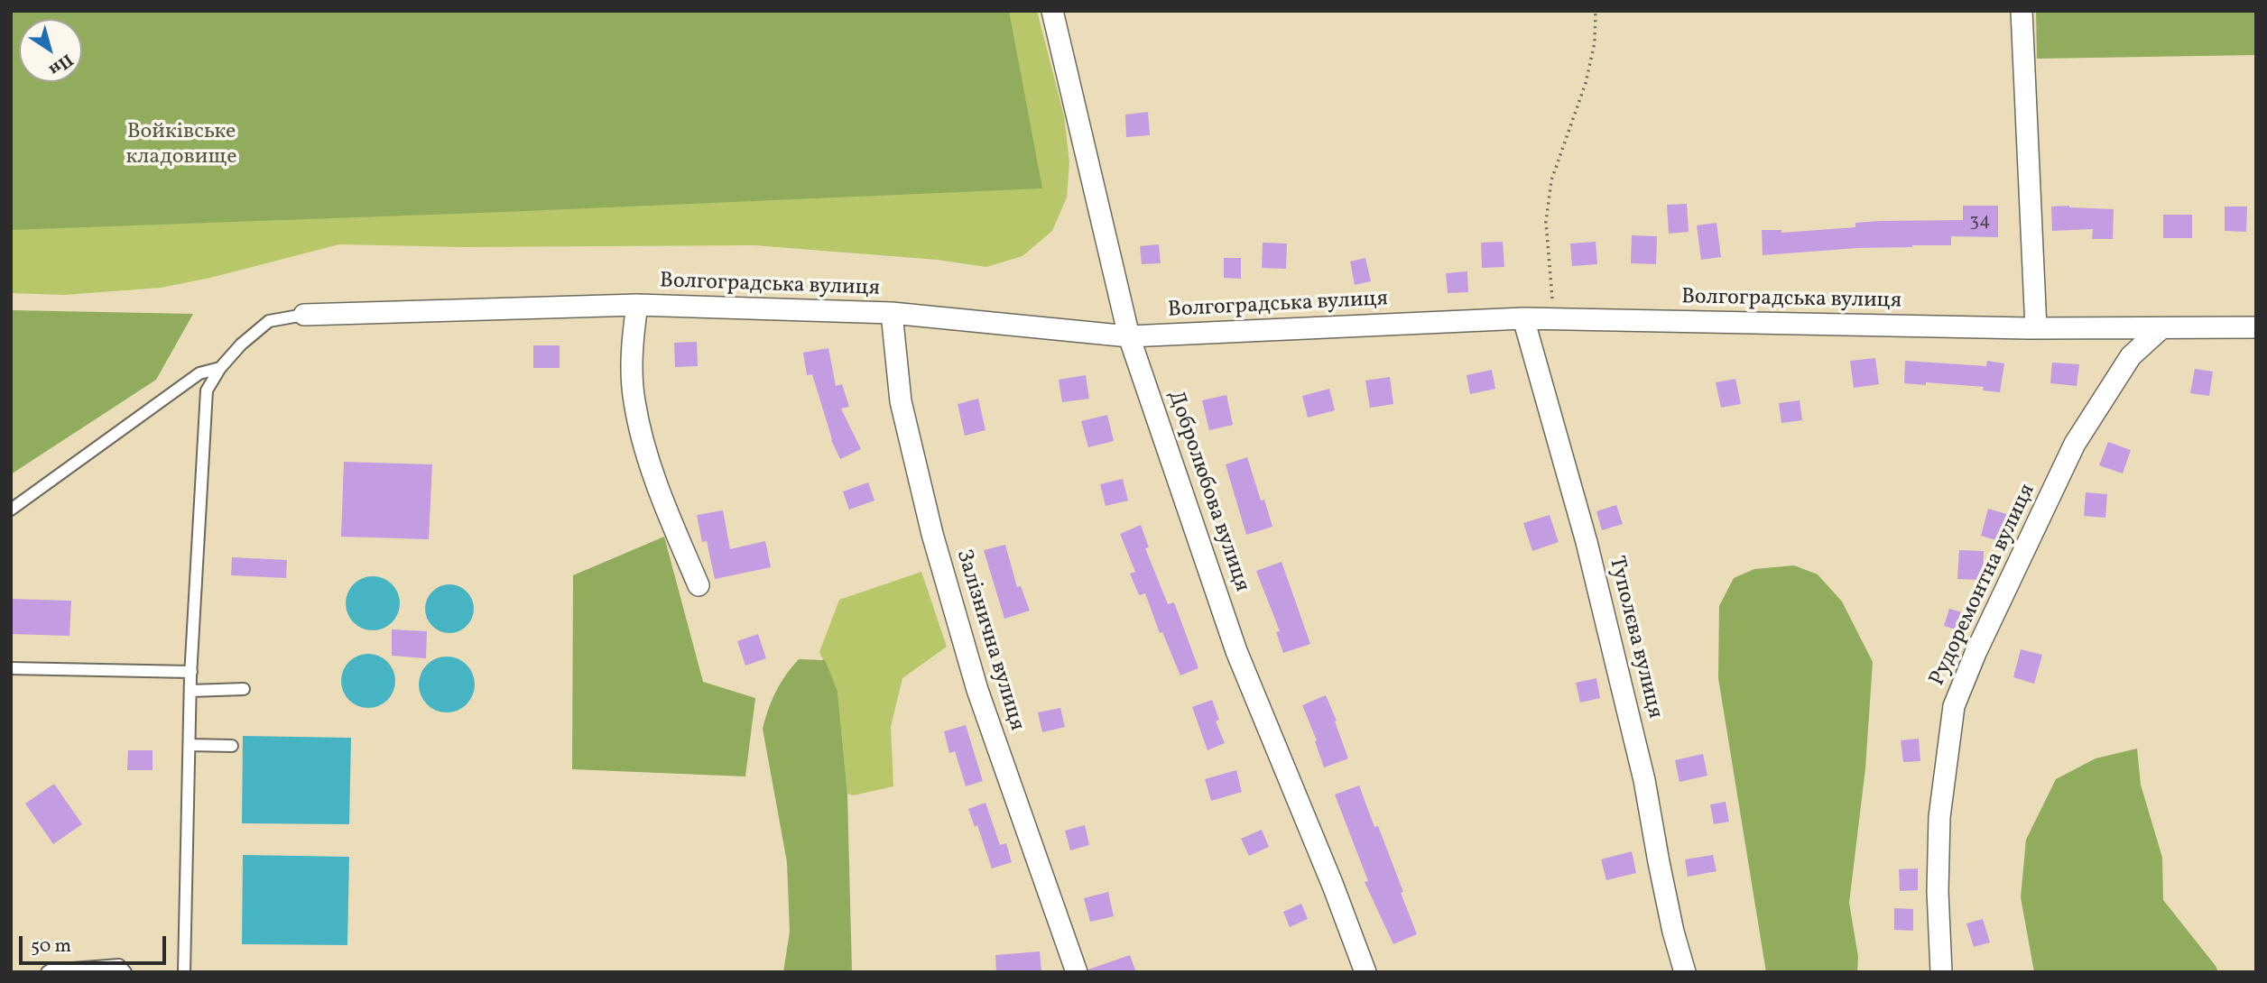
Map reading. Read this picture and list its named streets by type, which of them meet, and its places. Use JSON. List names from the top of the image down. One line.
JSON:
{"streets":{"street":["Волгоградська вулиця","Добролюбова вулиця","Рудоремонтна вулиця","Туполєва вулиця","Залізнична вулиця"]},"crossings":[["Волгоградська вулиця","Добролюбова вулиця"],["Волгоградська вулиця","Рудоремонтна вулиця"],["Волгоградська вулиця","Туполєва вулиця"],["Волгоградська вулиця","Залізнична вулиця"]],"parks":["Войківське кладовище"],"house_numbers":["34"],"scale_bar":"50 m","north":"bottom right"}
